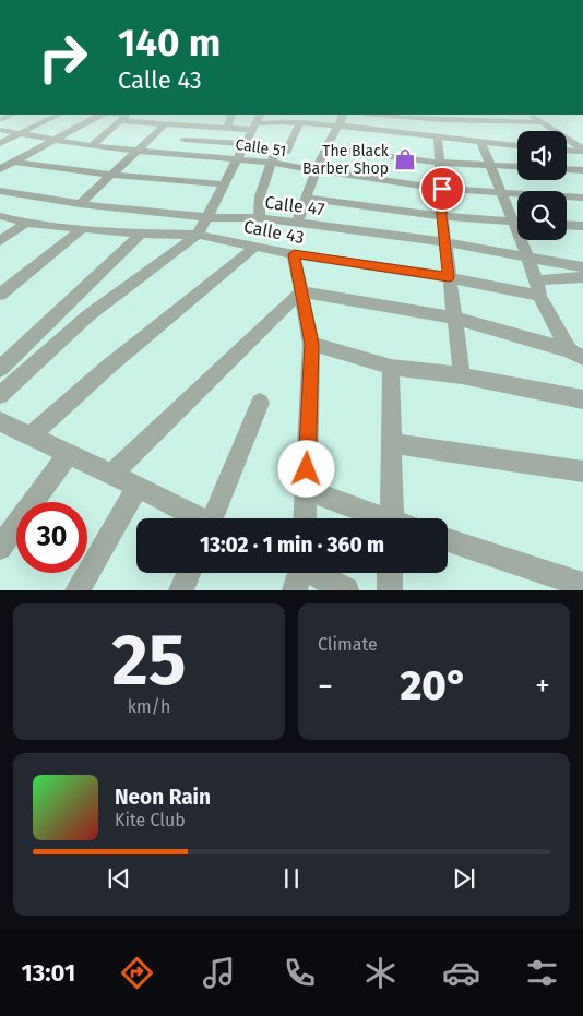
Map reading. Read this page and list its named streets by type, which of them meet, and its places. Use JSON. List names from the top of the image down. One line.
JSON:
{"streets":{"street":["Calle 51","Calle 47","Calle 43"]},"places":{"shop":["The Black Barber Shop"]},"page":{"turn":["140 m","Calle 43"],"limit":"30","trip":"13:02 · 1 min · 360 m","tile":[["25","km/h"],"Climate"],"heat":["−","20°","+"],"song":["Neon Rain","Kite Club"],"tabs":"13:01"}}
